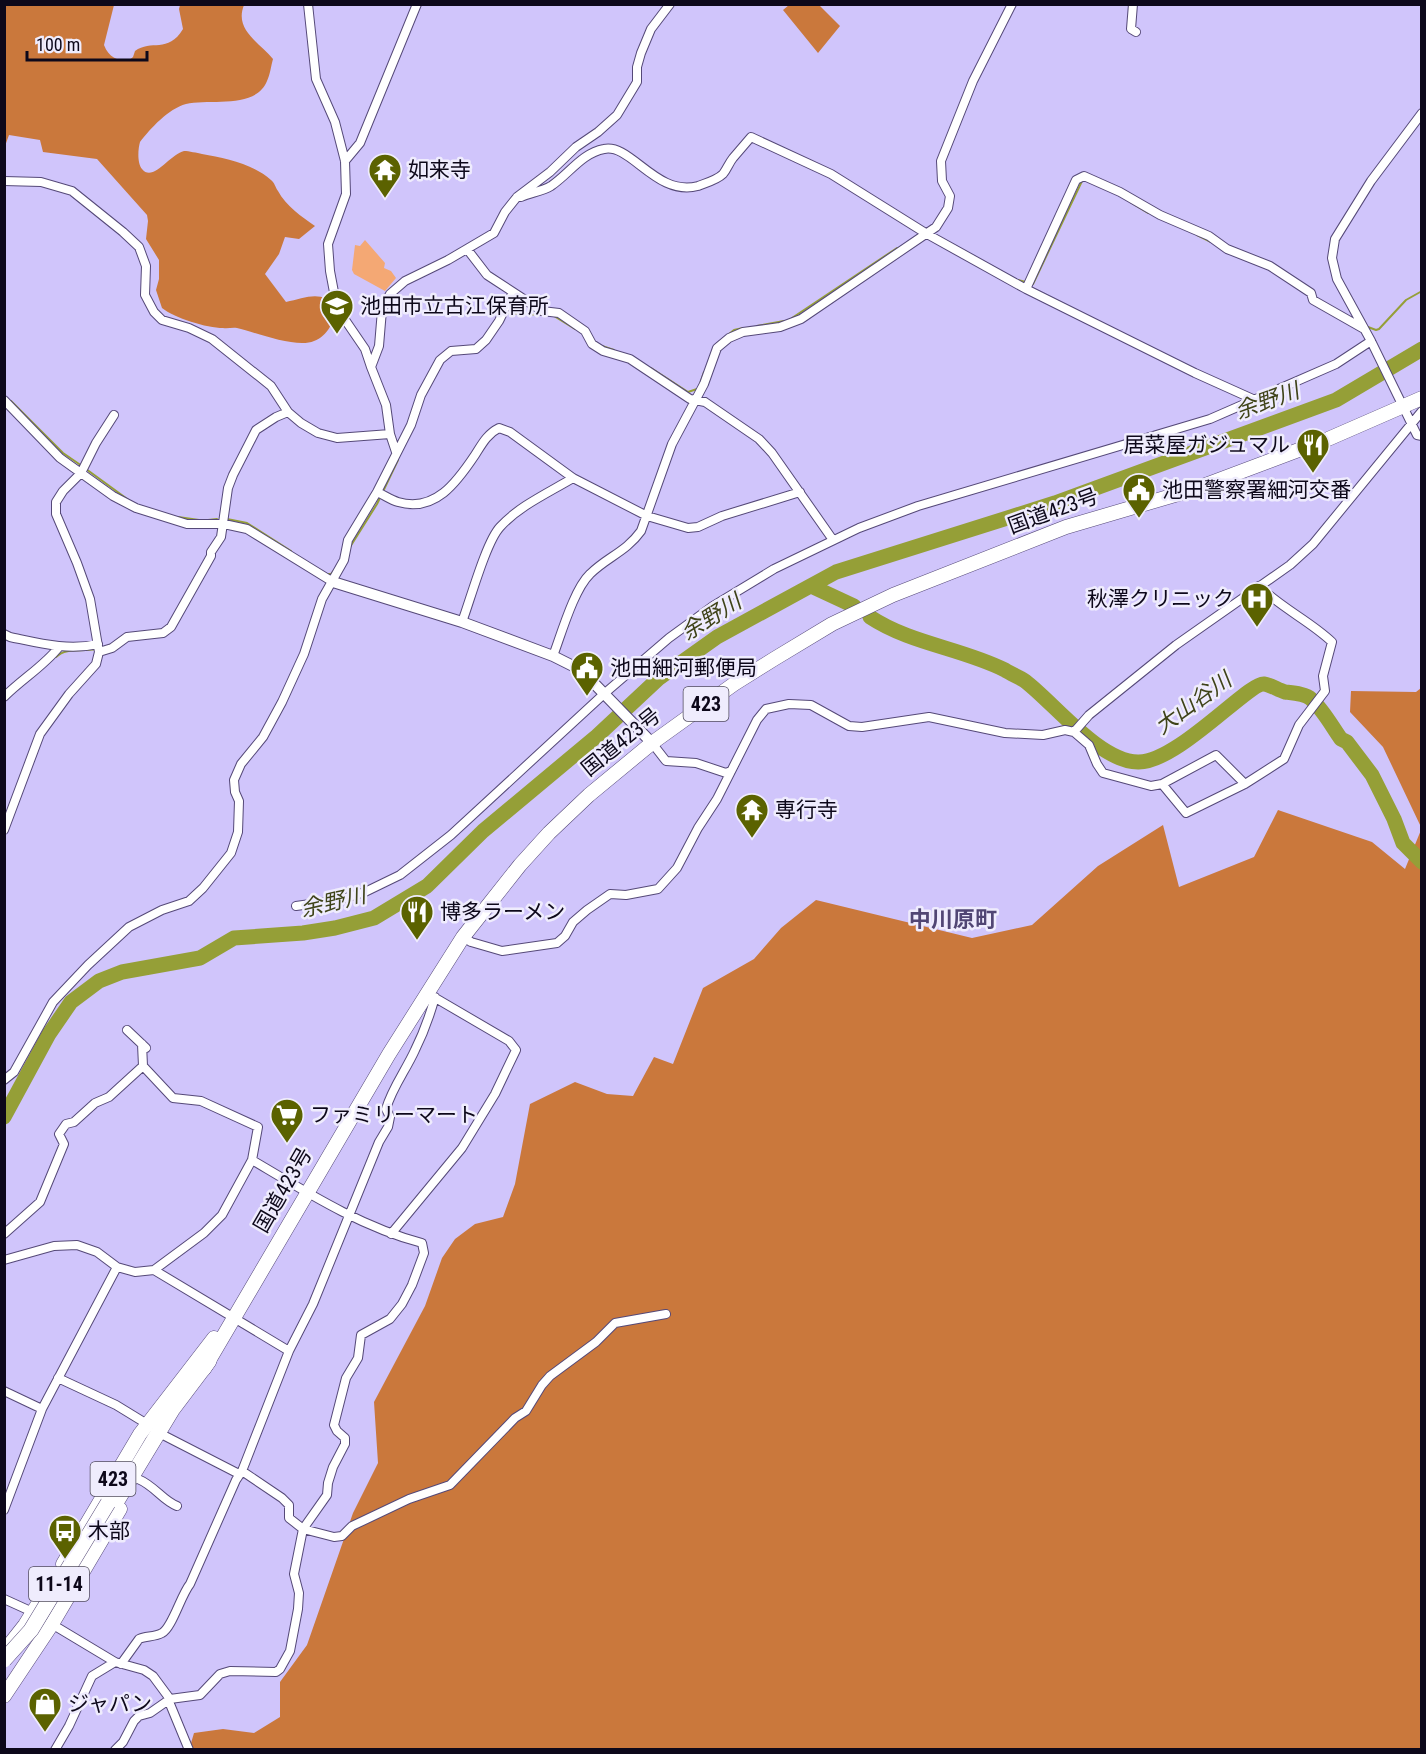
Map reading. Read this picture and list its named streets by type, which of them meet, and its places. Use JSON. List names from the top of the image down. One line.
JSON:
{"streets":{"highway":["国道423号","423","11-14"]},"crossings":[["国道423号","11-14"]],"districts":["中川原町"],"water":["余野川","大山谷川"],"places":{"temple":["如来寺","専行寺"],"school or university":["池田市立古江保育所"],"restaurant":["居菜屋ガジュマル","博多ラーメン"],"public building":["池田警察署細河交番","池田細河郵便局"],"hospital":["秋澤クリニック"],"supermarket":["ファミリーマート"],"bus stop":["木部"],"shop":["ジャパン"]},"scale_bar":"100 m"}
